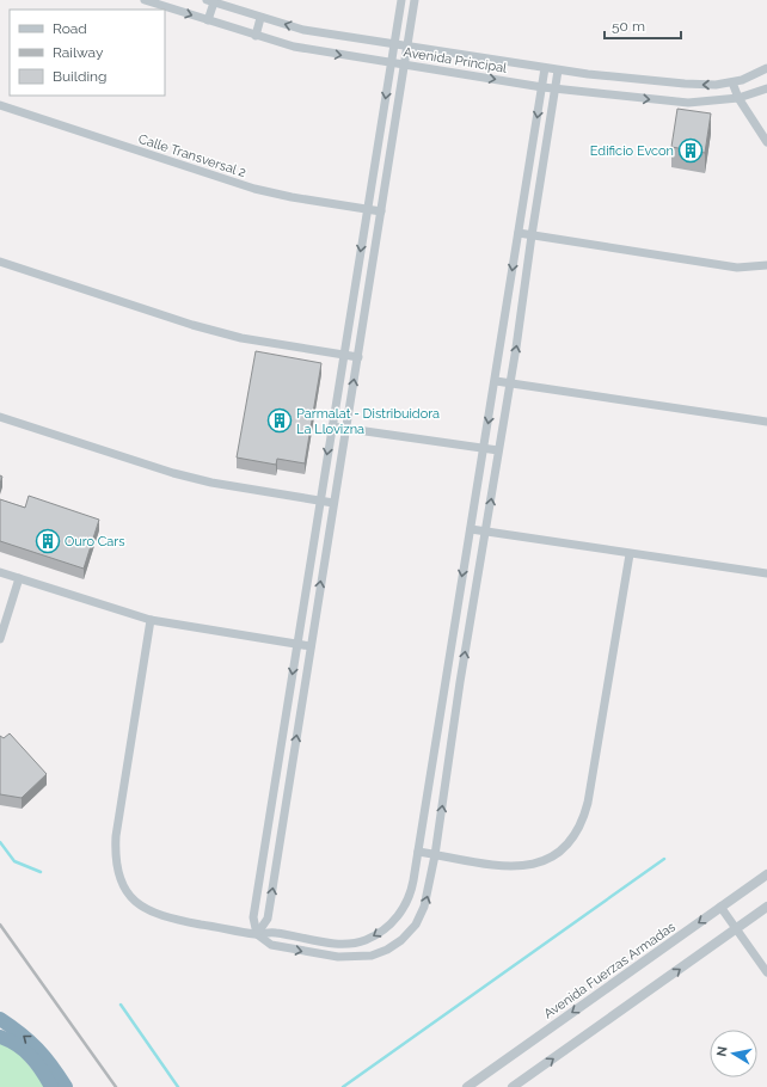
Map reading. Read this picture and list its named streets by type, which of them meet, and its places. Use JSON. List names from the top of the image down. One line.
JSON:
{"streets":{"street":["Avenida Principal","Calle Transversal 2","Avenida Fuerzas Armadas"]},"places":{"building":["Edificio Evcon","Parmalat - Distribuidora La Llovizna","Ouro Cars"]},"legend":["Road","Railway","Building"],"scale_bar":"50 m","north":"left"}
